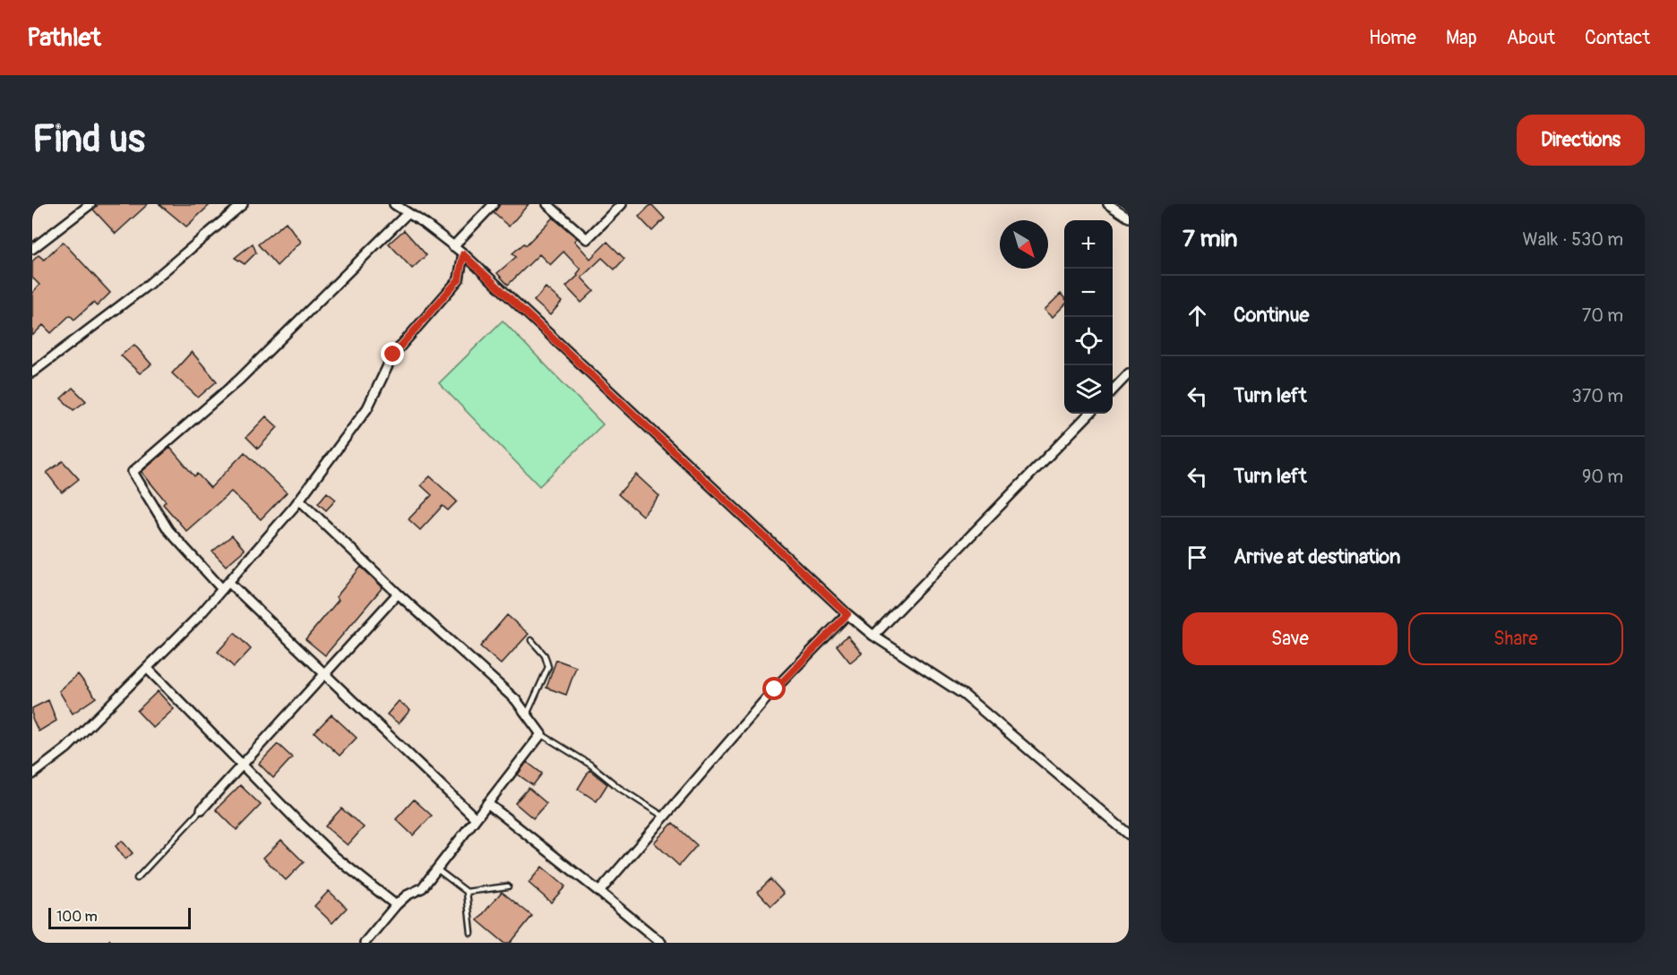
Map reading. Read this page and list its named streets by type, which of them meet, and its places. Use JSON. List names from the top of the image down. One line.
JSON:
{"scale_bar":"100 m","north":"bottom right","page":{"header":"Pathlet","nav":["Home","Map","About","Contact"],"buttons":["Directions",["Save","Share"]],"title":"Find us","heading":["7 min","Walk · 530 m"],"map_buttons":["+","−"],"list":[["Continue","70 m"],["Turn left","370 m"],["Turn left","90 m"],"Arrive at destination"],"scale":"100 m"}}
